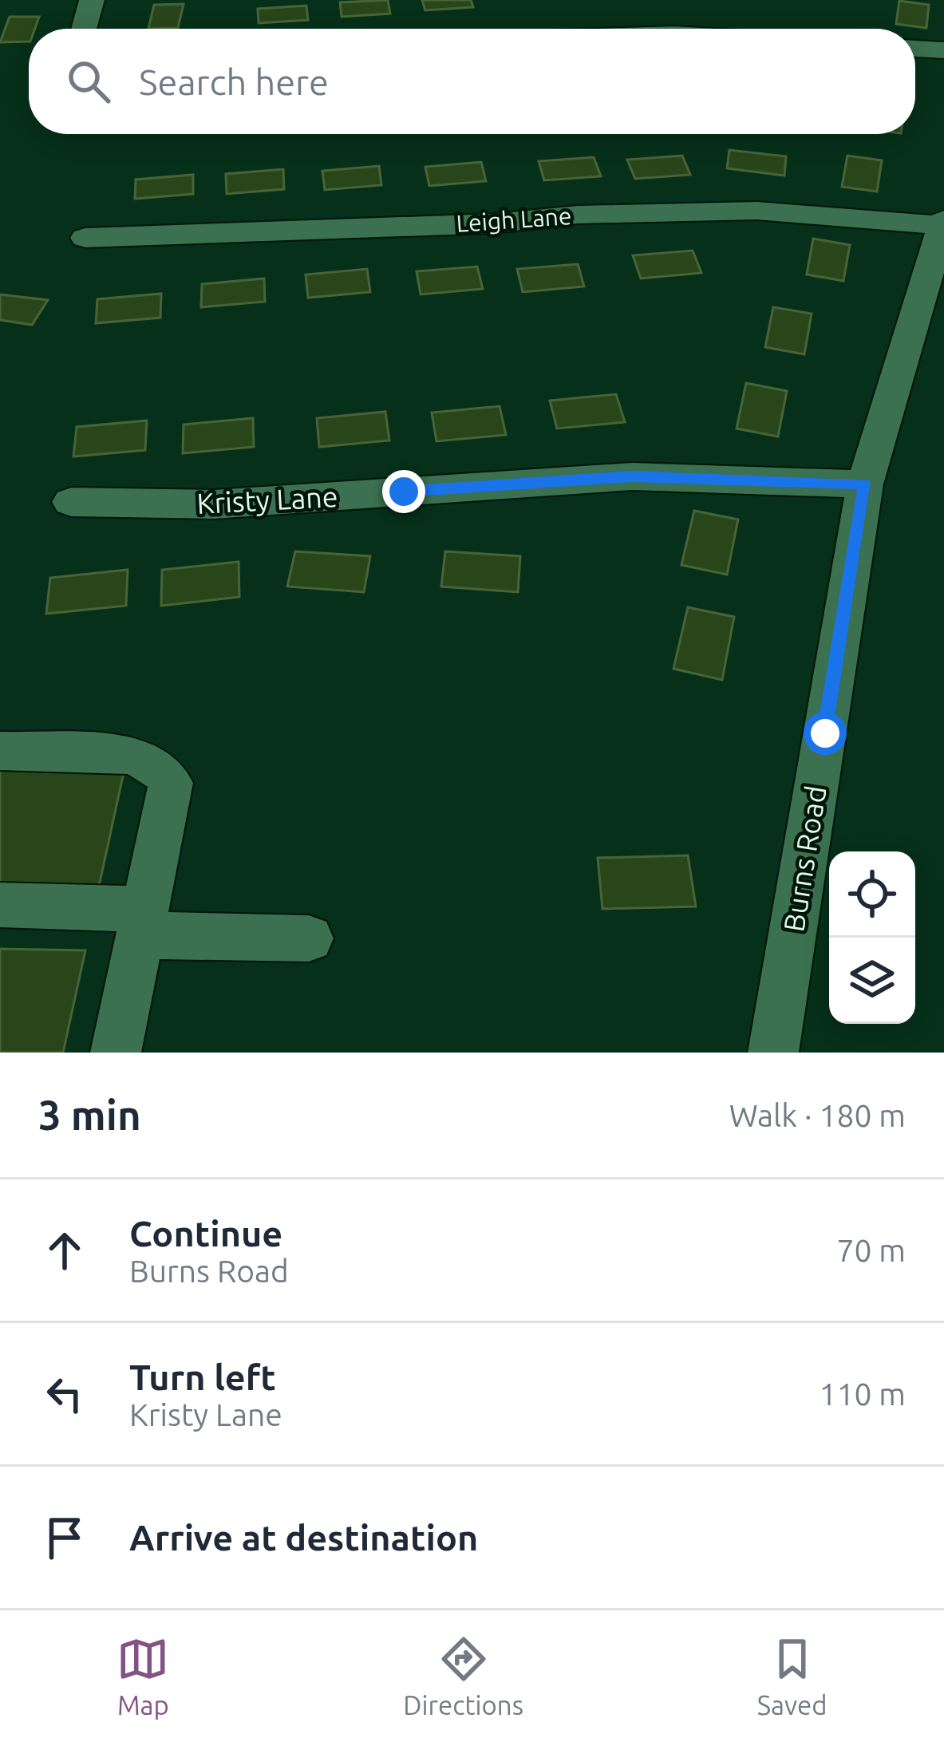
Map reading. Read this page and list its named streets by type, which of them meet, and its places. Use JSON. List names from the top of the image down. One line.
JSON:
{"streets":{"street":["Leigh Lane","Kristy Lane","Burns Road"]},"crossings":[["Leigh Lane","Burns Road"],["Kristy Lane","Burns Road"]],"page":{"search":"Search here","heading":["3 min","Walk · 180 m"],"list":[["Continue","Burns Road","70 m"],["Turn left","Kristy Lane","110 m"],"Arrive at destination"],"nav":["Map","Directions","Saved"]}}
